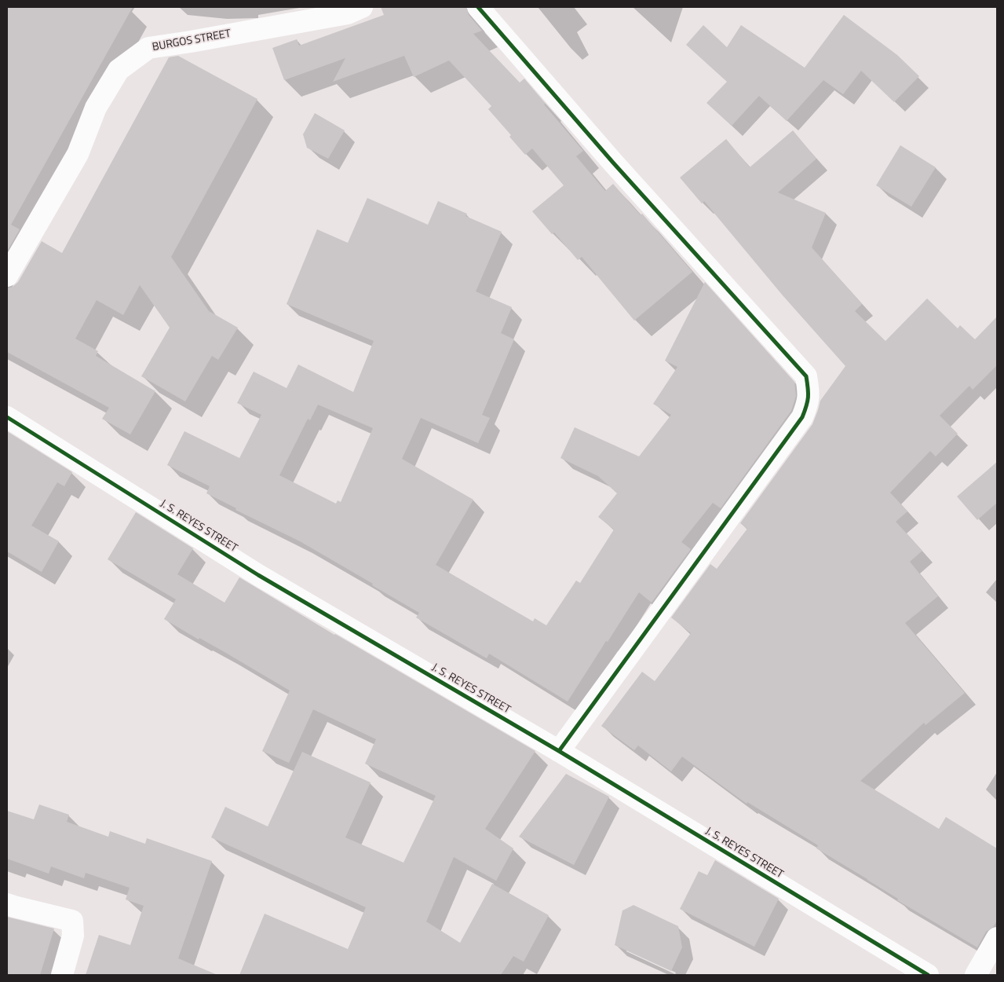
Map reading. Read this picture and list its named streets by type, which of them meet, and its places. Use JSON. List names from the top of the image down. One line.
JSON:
{"streets":{"street":["BURGOS STREET","J. S. REYES STREET"]}}
